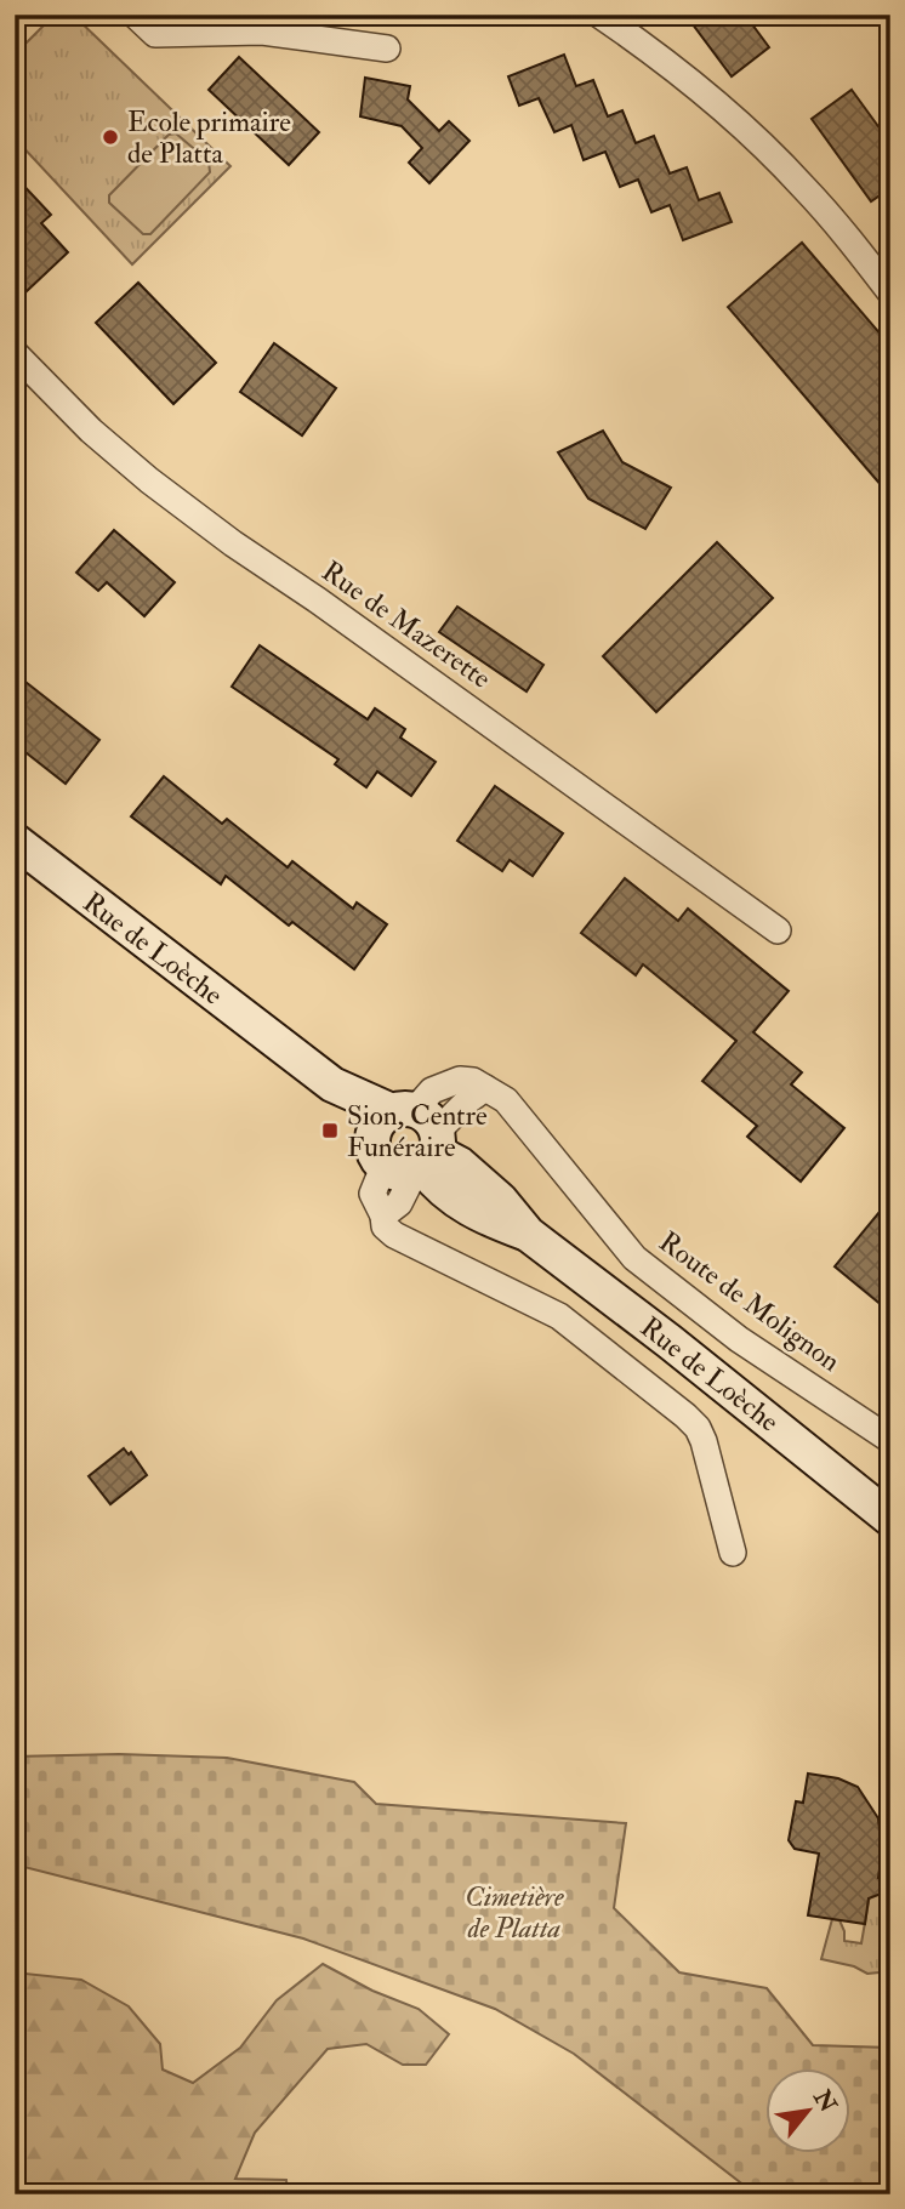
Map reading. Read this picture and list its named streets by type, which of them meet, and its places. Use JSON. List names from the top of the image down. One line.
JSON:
{"streets":{"street":["Rue de Mazerette","Rue de Loèche","Route de Molignon"]},"crossings":[["Rue de Loèche","Route de Molignon"]],"parks":["Cimetière de Platta"],"places":{"other":["Ecole primaire de Platta"],"transit":["Sion, Centre Funéraire"]},"north":"top right"}
